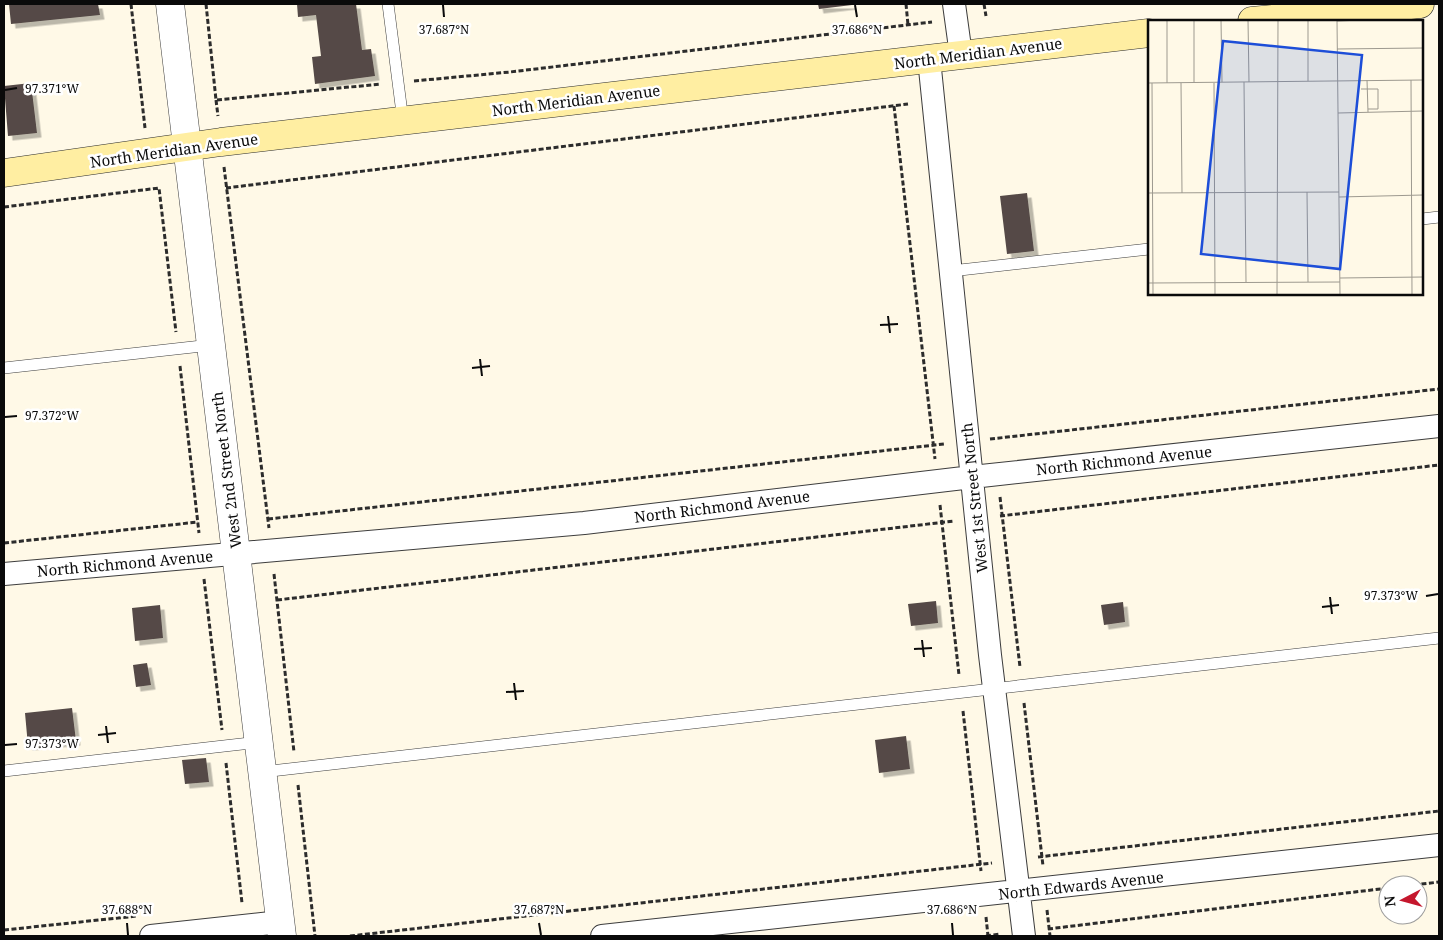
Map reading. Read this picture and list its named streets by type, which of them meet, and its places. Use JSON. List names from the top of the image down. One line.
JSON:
{"streets":{"main road":["North Meridian Avenue"],"street":["North Richmond Avenue","West 2nd Street North","West 1st Street North","North Edwards Avenue"]},"crossings":[["North Meridian Avenue","West 2nd Street North"],["North Meridian Avenue","West 1st Street North"],["North Richmond Avenue","West 2nd Street North"],["North Richmond Avenue","West 1st Street North"],["West 1st Street North","North Edwards Avenue"]],"north":"left","coordinates":["37.687°N","37.686°N","97.371°W","97.372°W","97.373°W","37.688°N"]}
